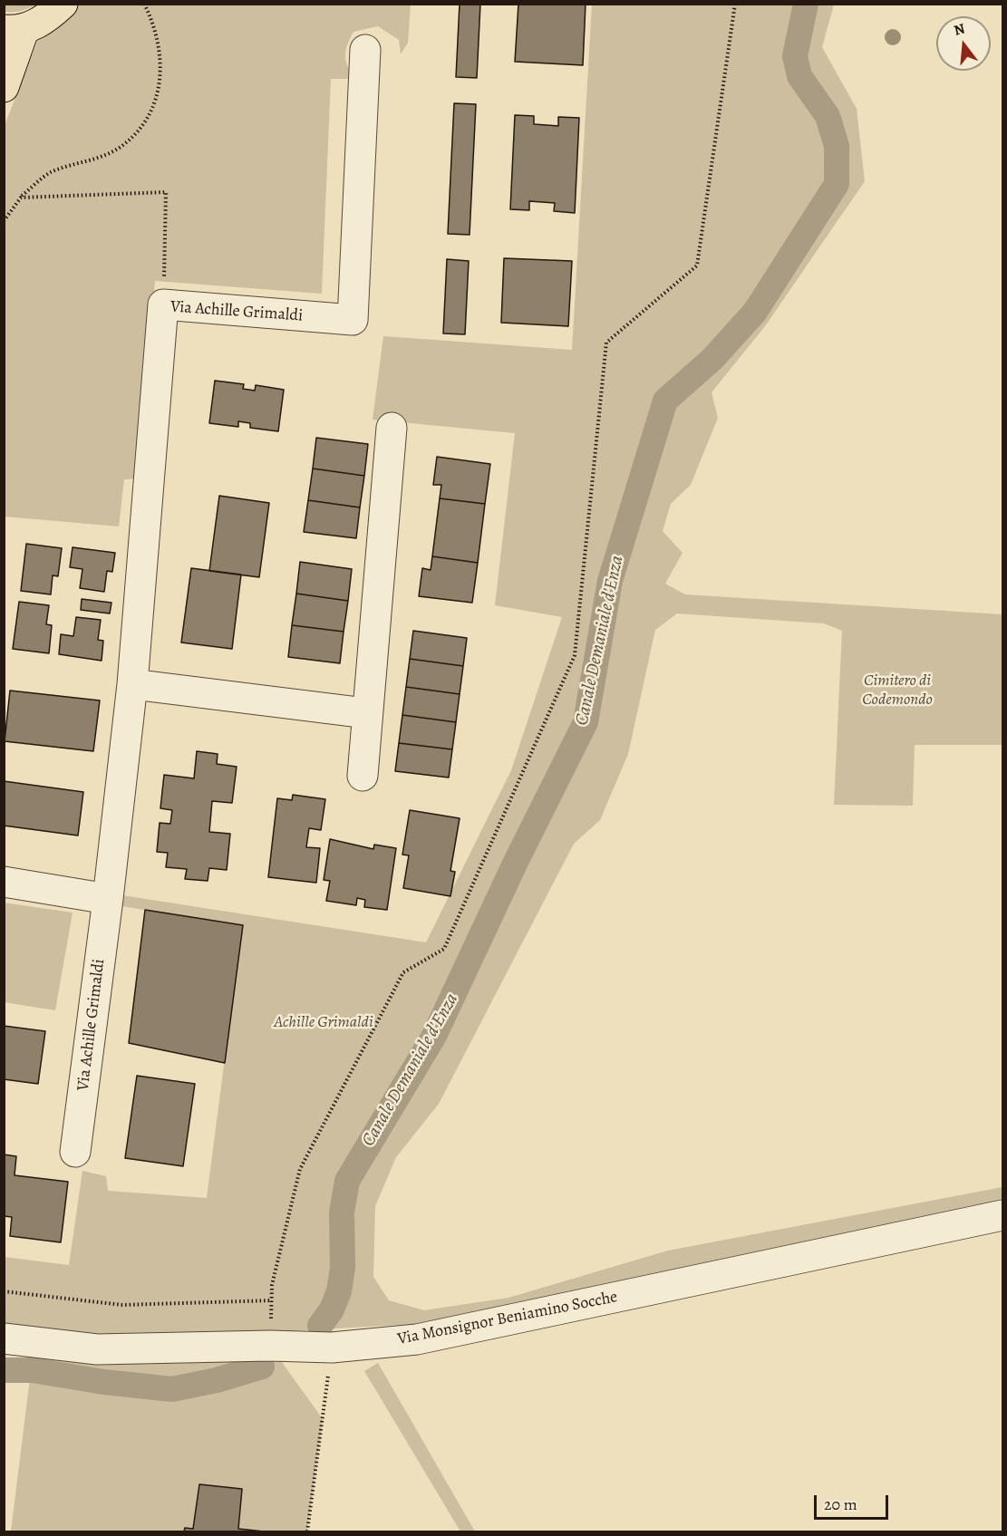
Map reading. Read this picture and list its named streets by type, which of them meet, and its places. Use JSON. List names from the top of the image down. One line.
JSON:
{"streets":{"street":["Via Achille Grimaldi","Via Monsignor Beniamino Socche"]},"water":["Canale Demaniale d'Enza"],"parks":["Cimitero di Codemondo","Achille Grimaldi"],"scale_bar":"20 m","north":"top"}
